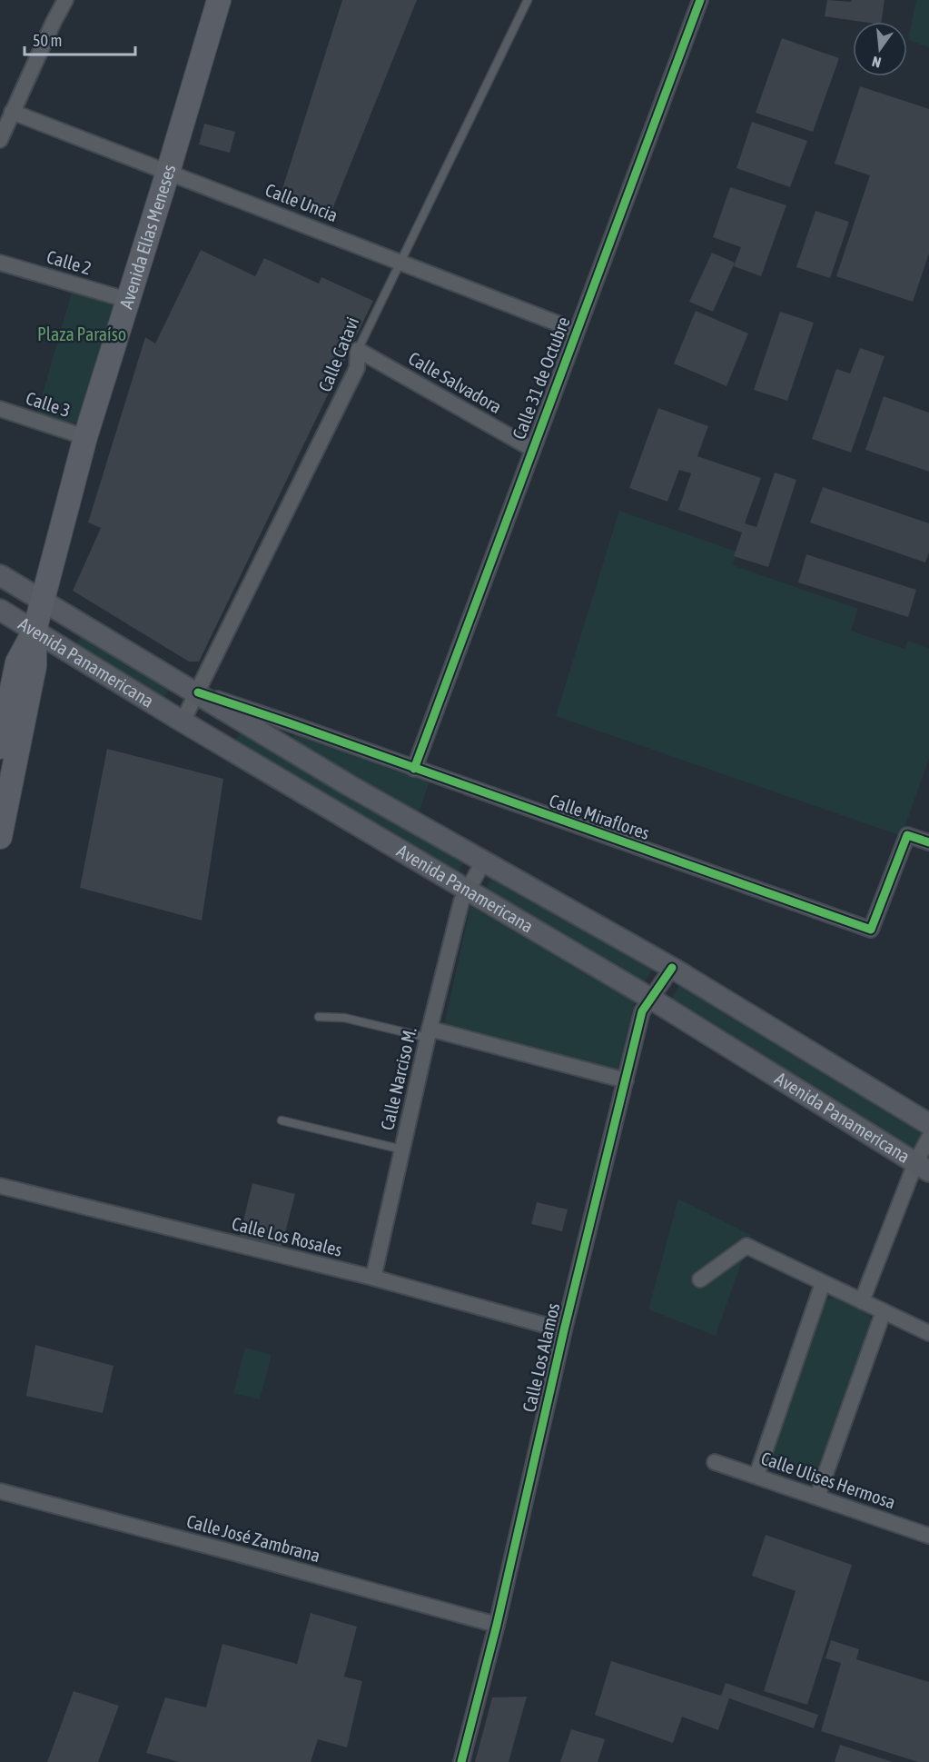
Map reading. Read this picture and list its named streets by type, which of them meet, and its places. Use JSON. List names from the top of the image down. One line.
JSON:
{"streets":{"main road":["Avenida Elías Meneses","Avenida Panamericana"],"street":["Calle Uncia","Calle 2","Calle Catavi","Calle 31 de Octubre","Calle Salvadora","Calle 3","Calle Miraflores","Calle Narciso M.","Calle Los Rosales","Calle Los Alamos","Calle Ulises Hermosa","Calle José Zambrana"]},"crossings":[["Calle Uncia","Avenida Elías Meneses"],["Calle Uncia","Calle Catavi"],["Calle Uncia","Calle 31 de Octubre"],["Avenida Elías Meneses","Calle 2"],["Avenida Elías Meneses","Calle 3"],["Avenida Elías Meneses","Avenida Panamericana"],["Calle Catavi","Calle Salvadora"],["Calle Catavi","Avenida Panamericana"],["Calle Catavi","Calle Miraflores"],["Calle 31 de Octubre","Calle Salvadora"],["Calle 31 de Octubre","Calle Miraflores"],["Avenida Panamericana","Calle Miraflores"],["Avenida Panamericana","Calle Narciso M."],["Avenida Panamericana","Calle Los Alamos"],["Calle Narciso M.","Calle Los Rosales"],["Calle Los Rosales","Calle Los Alamos"],["Calle Los Alamos","Calle José Zambrana"]],"parks":["Plaza Paraíso"],"scale_bar":"50 m","north":"bottom"}
